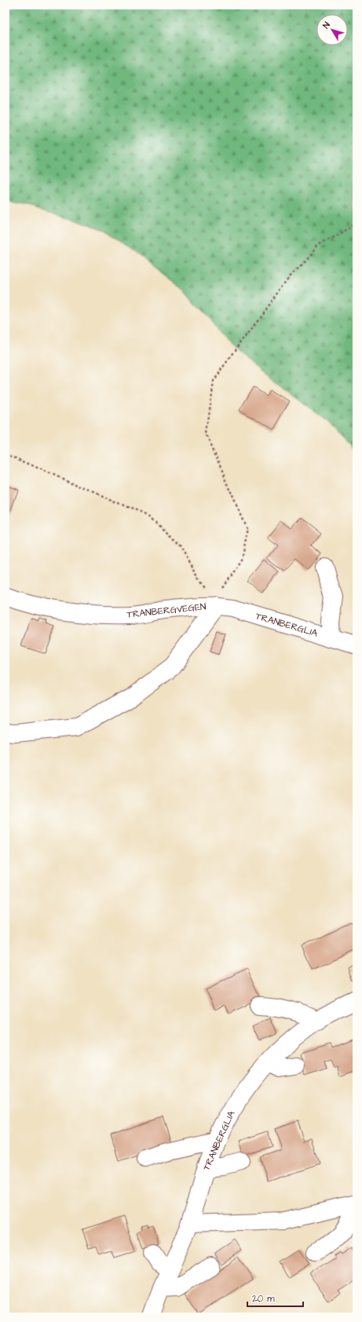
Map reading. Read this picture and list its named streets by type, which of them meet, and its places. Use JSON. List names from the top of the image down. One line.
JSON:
{"streets":{"street":["TRANBERGVEGEN","TRANBERGLIA"]},"crossings":[["TRANBERGVEGEN","TRANBERGLIA"]],"scale_bar":"20 m","north":"top left"}
